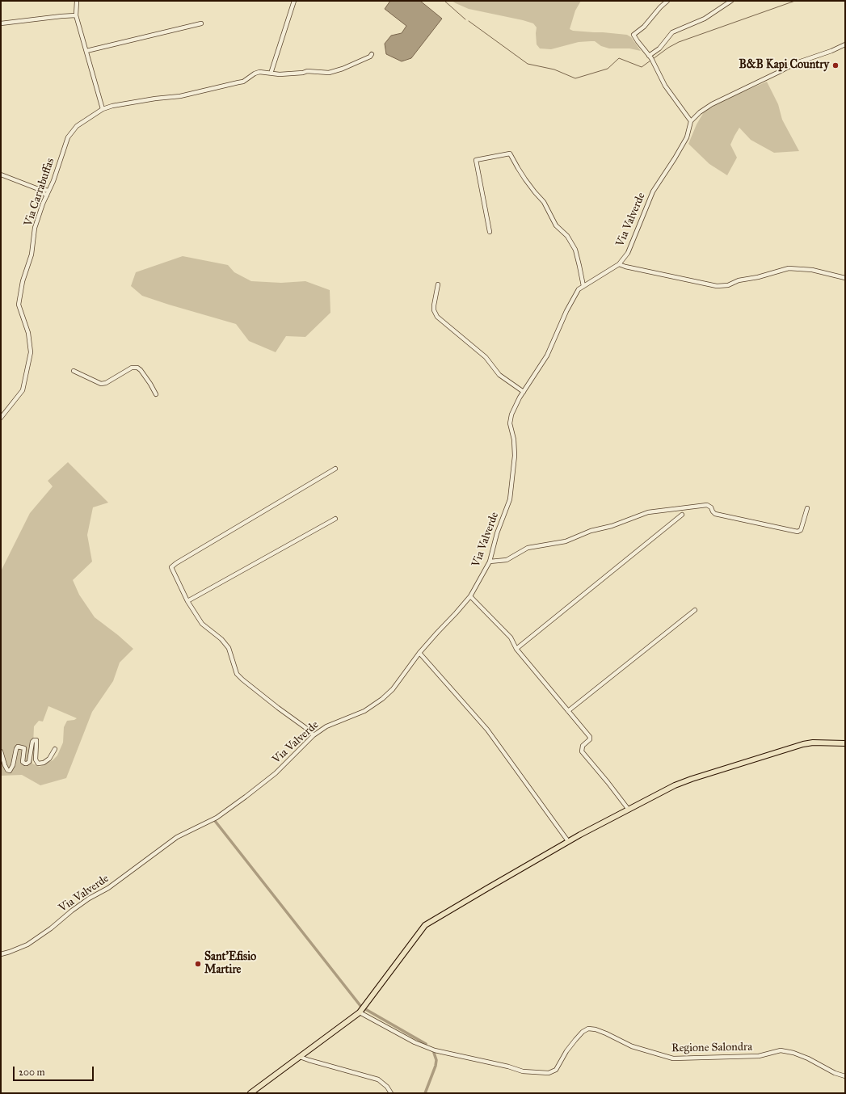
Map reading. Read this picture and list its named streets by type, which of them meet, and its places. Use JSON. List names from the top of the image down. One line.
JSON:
{"streets":{"street":["Via Carrabuffas","Via Valverde","Regione Salondra"]},"places":["B&B Kapi Country","Sant'Efisio Martire"],"scale_bar":"200 m"}
